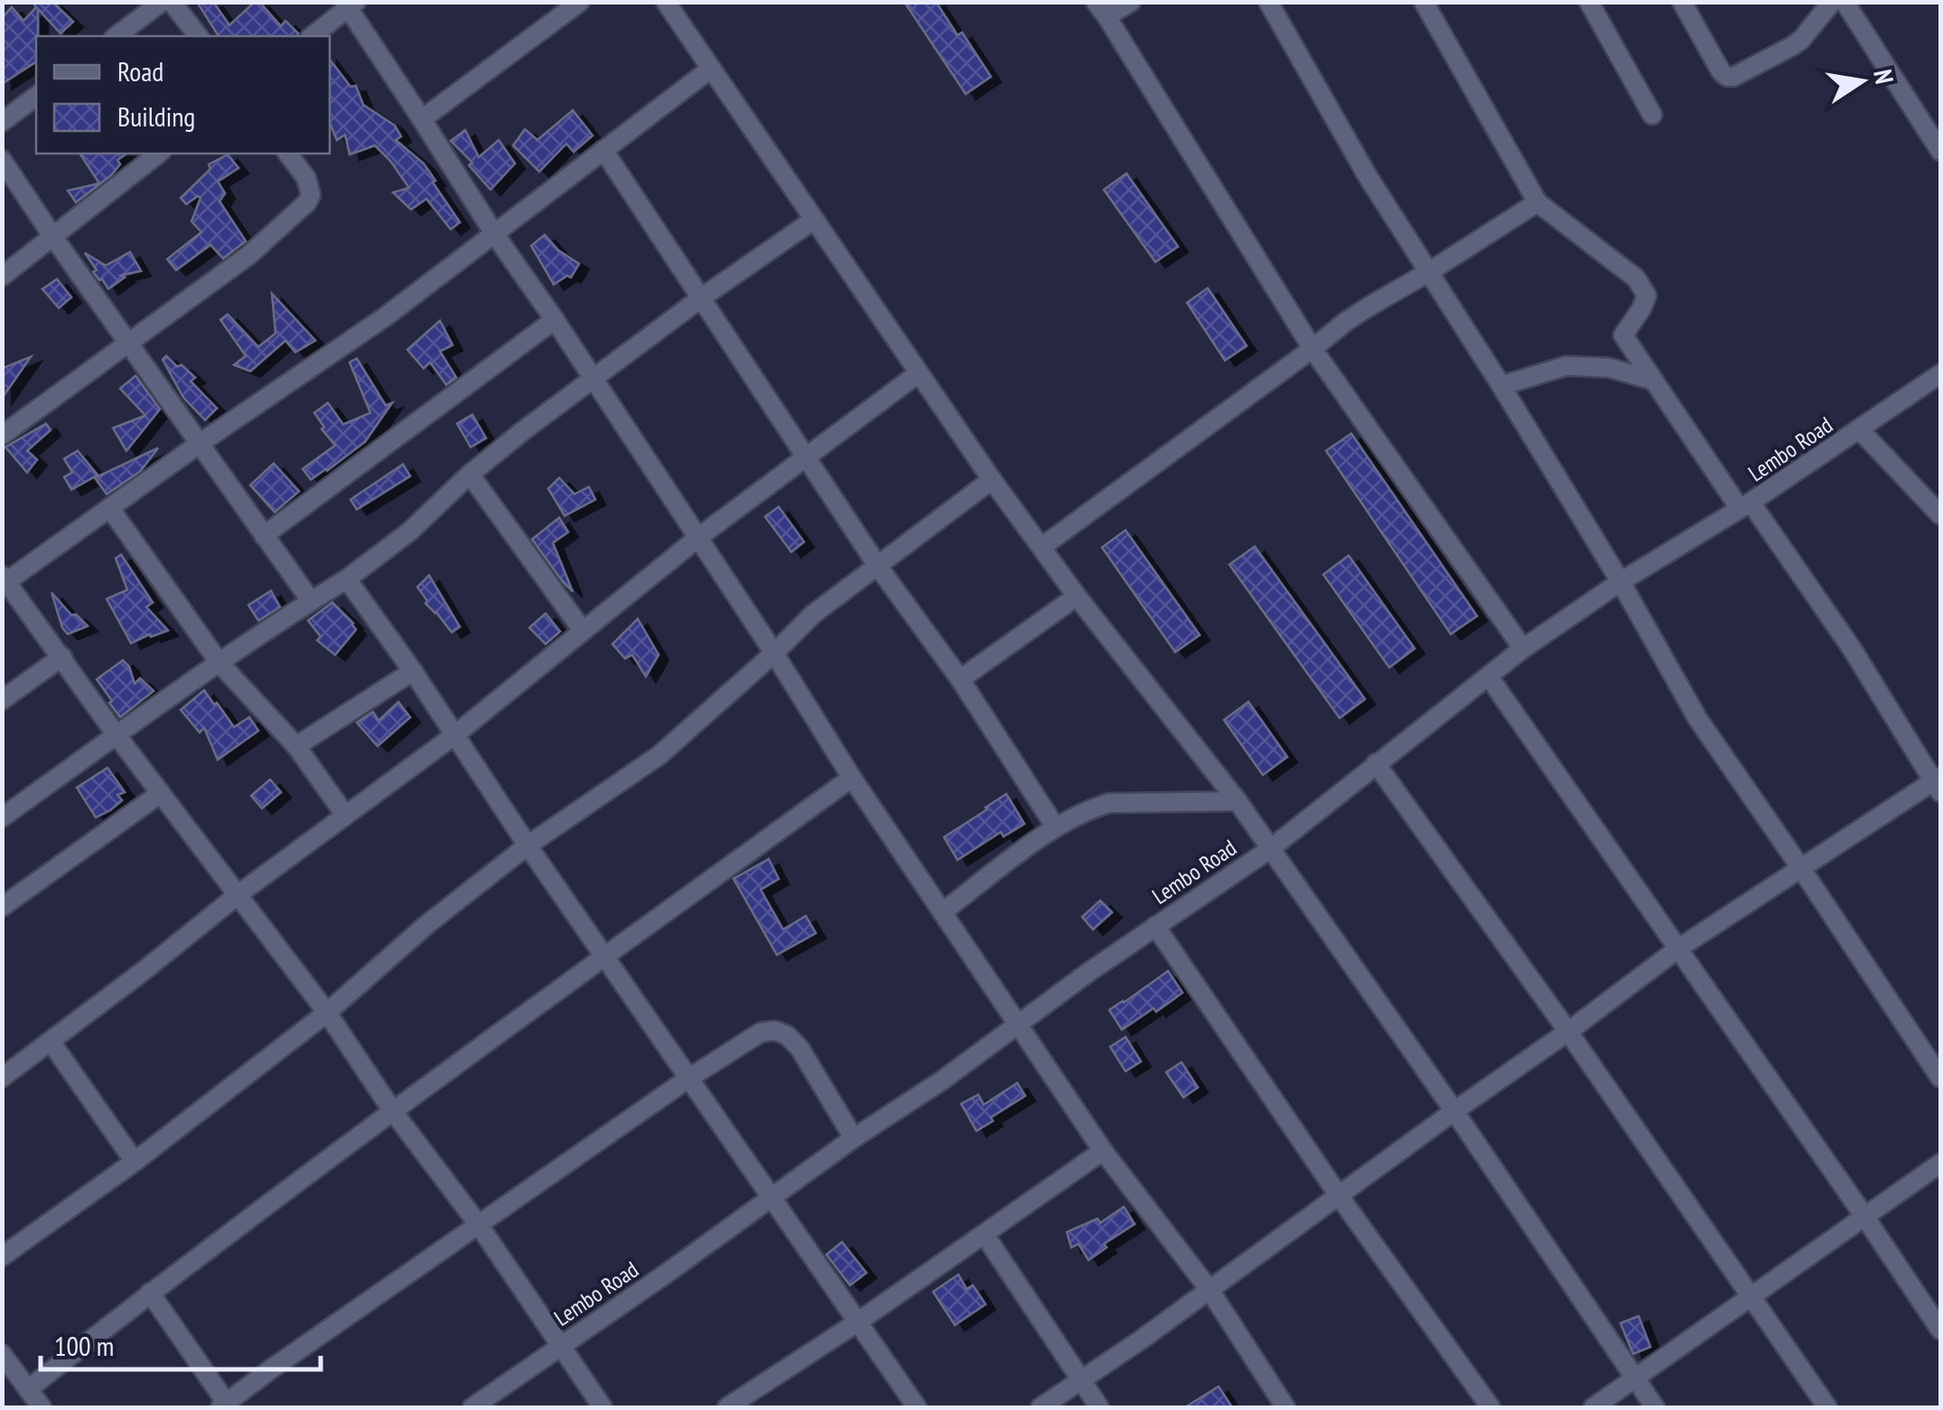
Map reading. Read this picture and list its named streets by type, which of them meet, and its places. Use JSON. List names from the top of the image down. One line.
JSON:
{"streets":{"street":["Lembo Road"]},"legend":["Road","Building"],"scale_bar":"100 m","north":"right"}
